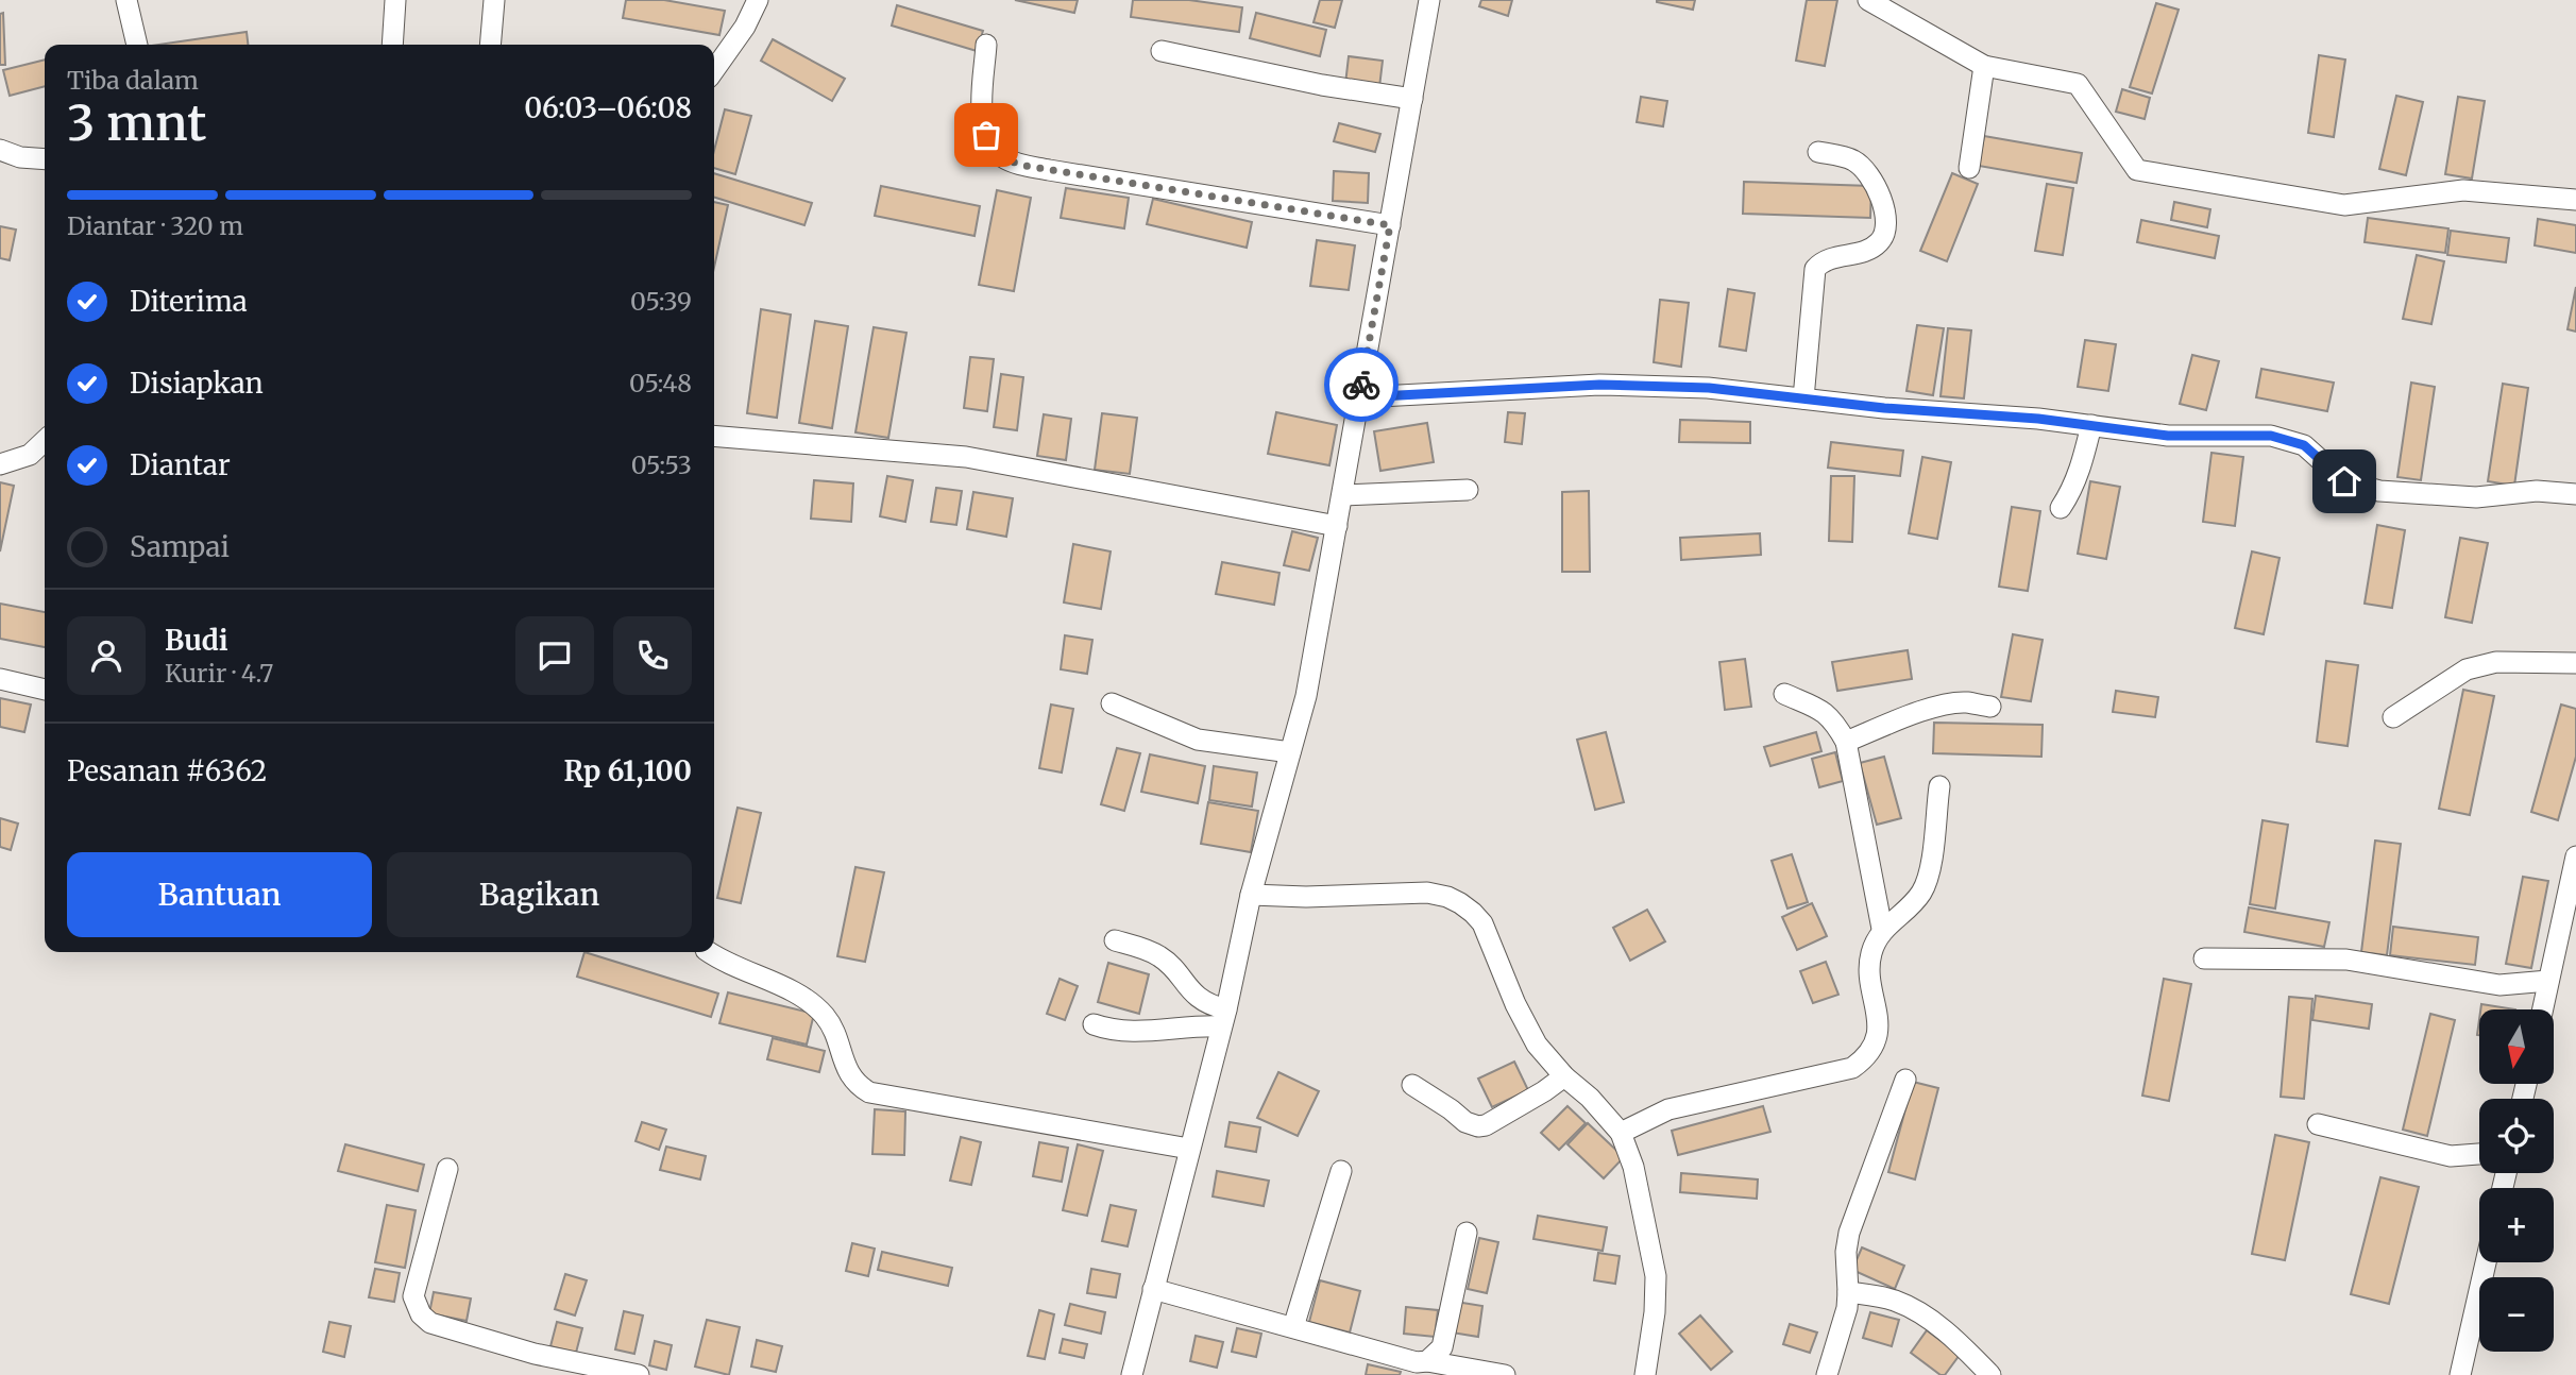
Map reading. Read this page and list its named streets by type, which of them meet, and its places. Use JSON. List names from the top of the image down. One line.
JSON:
{"north":"bottom","page":{"heading":["3 mnt","Tiba dalam","06:03–06:08"],"panel":["Budi","Kurir · 4.7","Pesanan #6362","Rp 61,100"],"bar":"Diantar · 320 m","list":[["Diterima","05:39"],["Disiapkan","05:48"],["Diantar","05:53"],"Sampai"],"buttons":["Bantuan","Bagikan"],"map_buttons":["+","−"]}}
